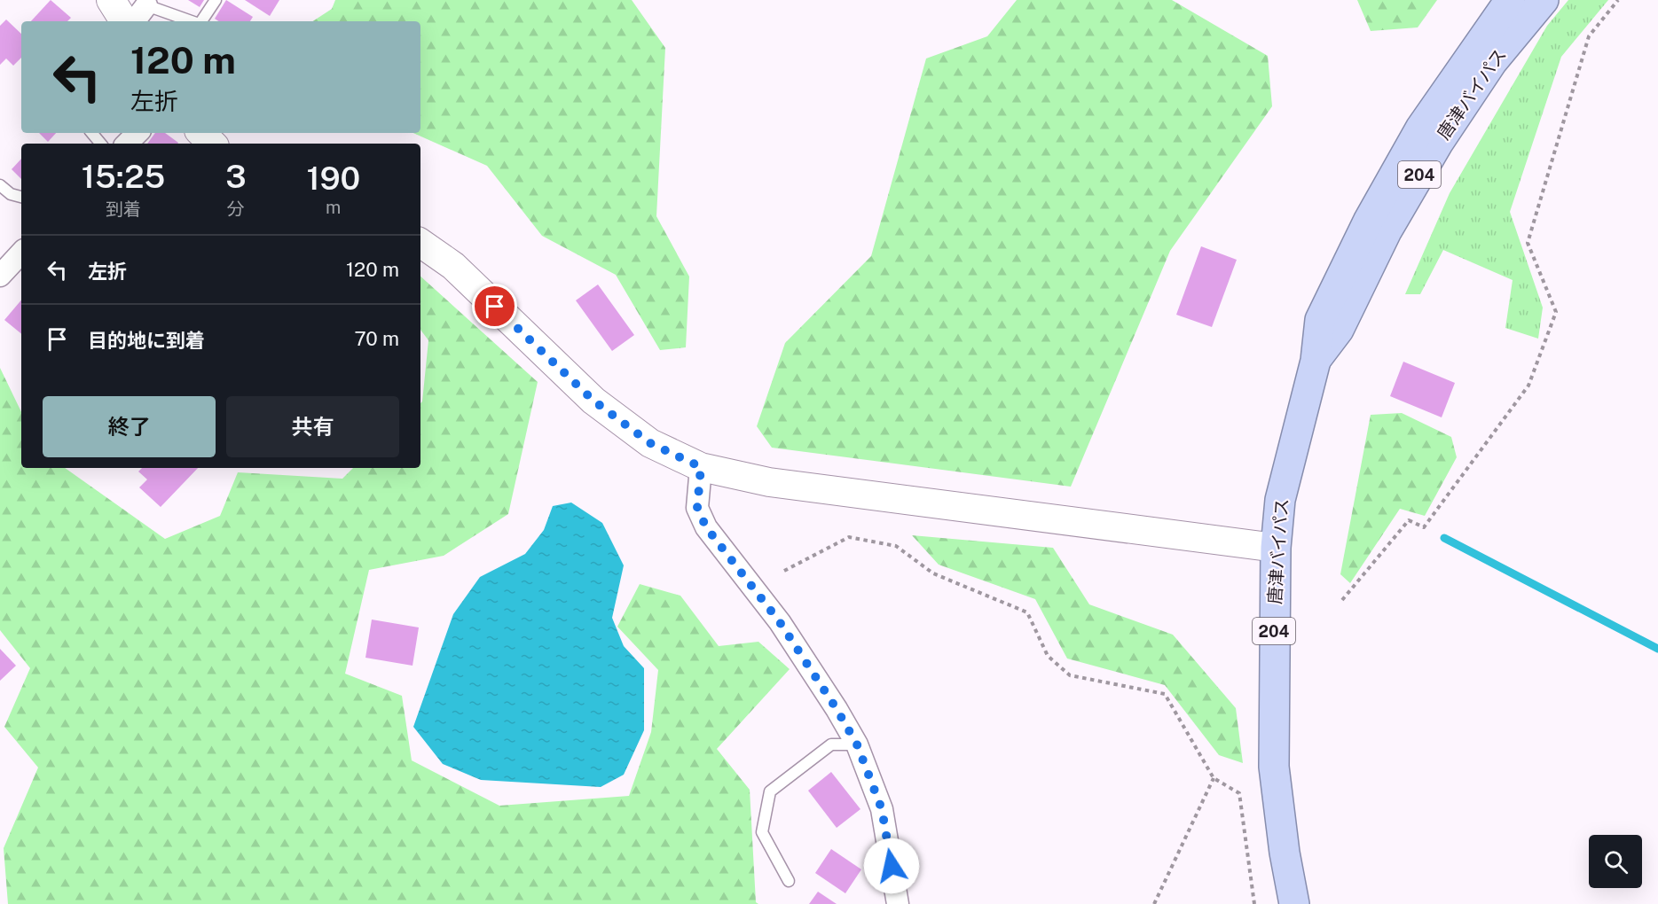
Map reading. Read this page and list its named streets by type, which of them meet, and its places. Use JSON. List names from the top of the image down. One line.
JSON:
{"streets":{"highway":["唐津バイパス","204"]},"page":{"turn":["120 m","左折"],"eta":["15:25","到着","3","分","190","m"],"list":[{"name":"左折","value":"120 m"},{"name":"目的地に到着","value":"70 m"}],"buttons":["終了","共有"]}}
